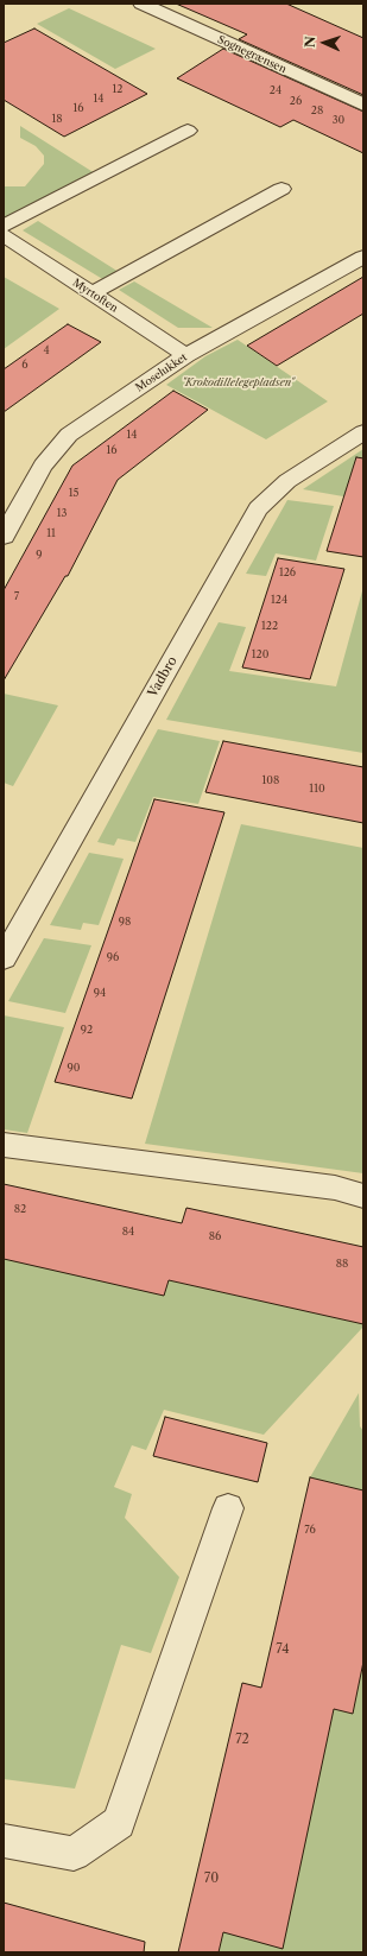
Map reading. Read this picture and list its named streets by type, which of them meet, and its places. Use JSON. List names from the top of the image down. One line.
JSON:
{"streets":{"street":["Sognegrænsen","Myrtoften","Moselukket","Vadbro"]},"crossings":[["Myrtoften","Moselukket"]],"parks":["\"Krokodillelegepladsen\""],"house_numbers":["12","24","14","26","16","28","18","30","4","6","14","16","15","13","11","9","126","7","124","122","120","108","110","98","96","94","92","90","82","84","86","88","76","74","72","70"],"north":"left"}
